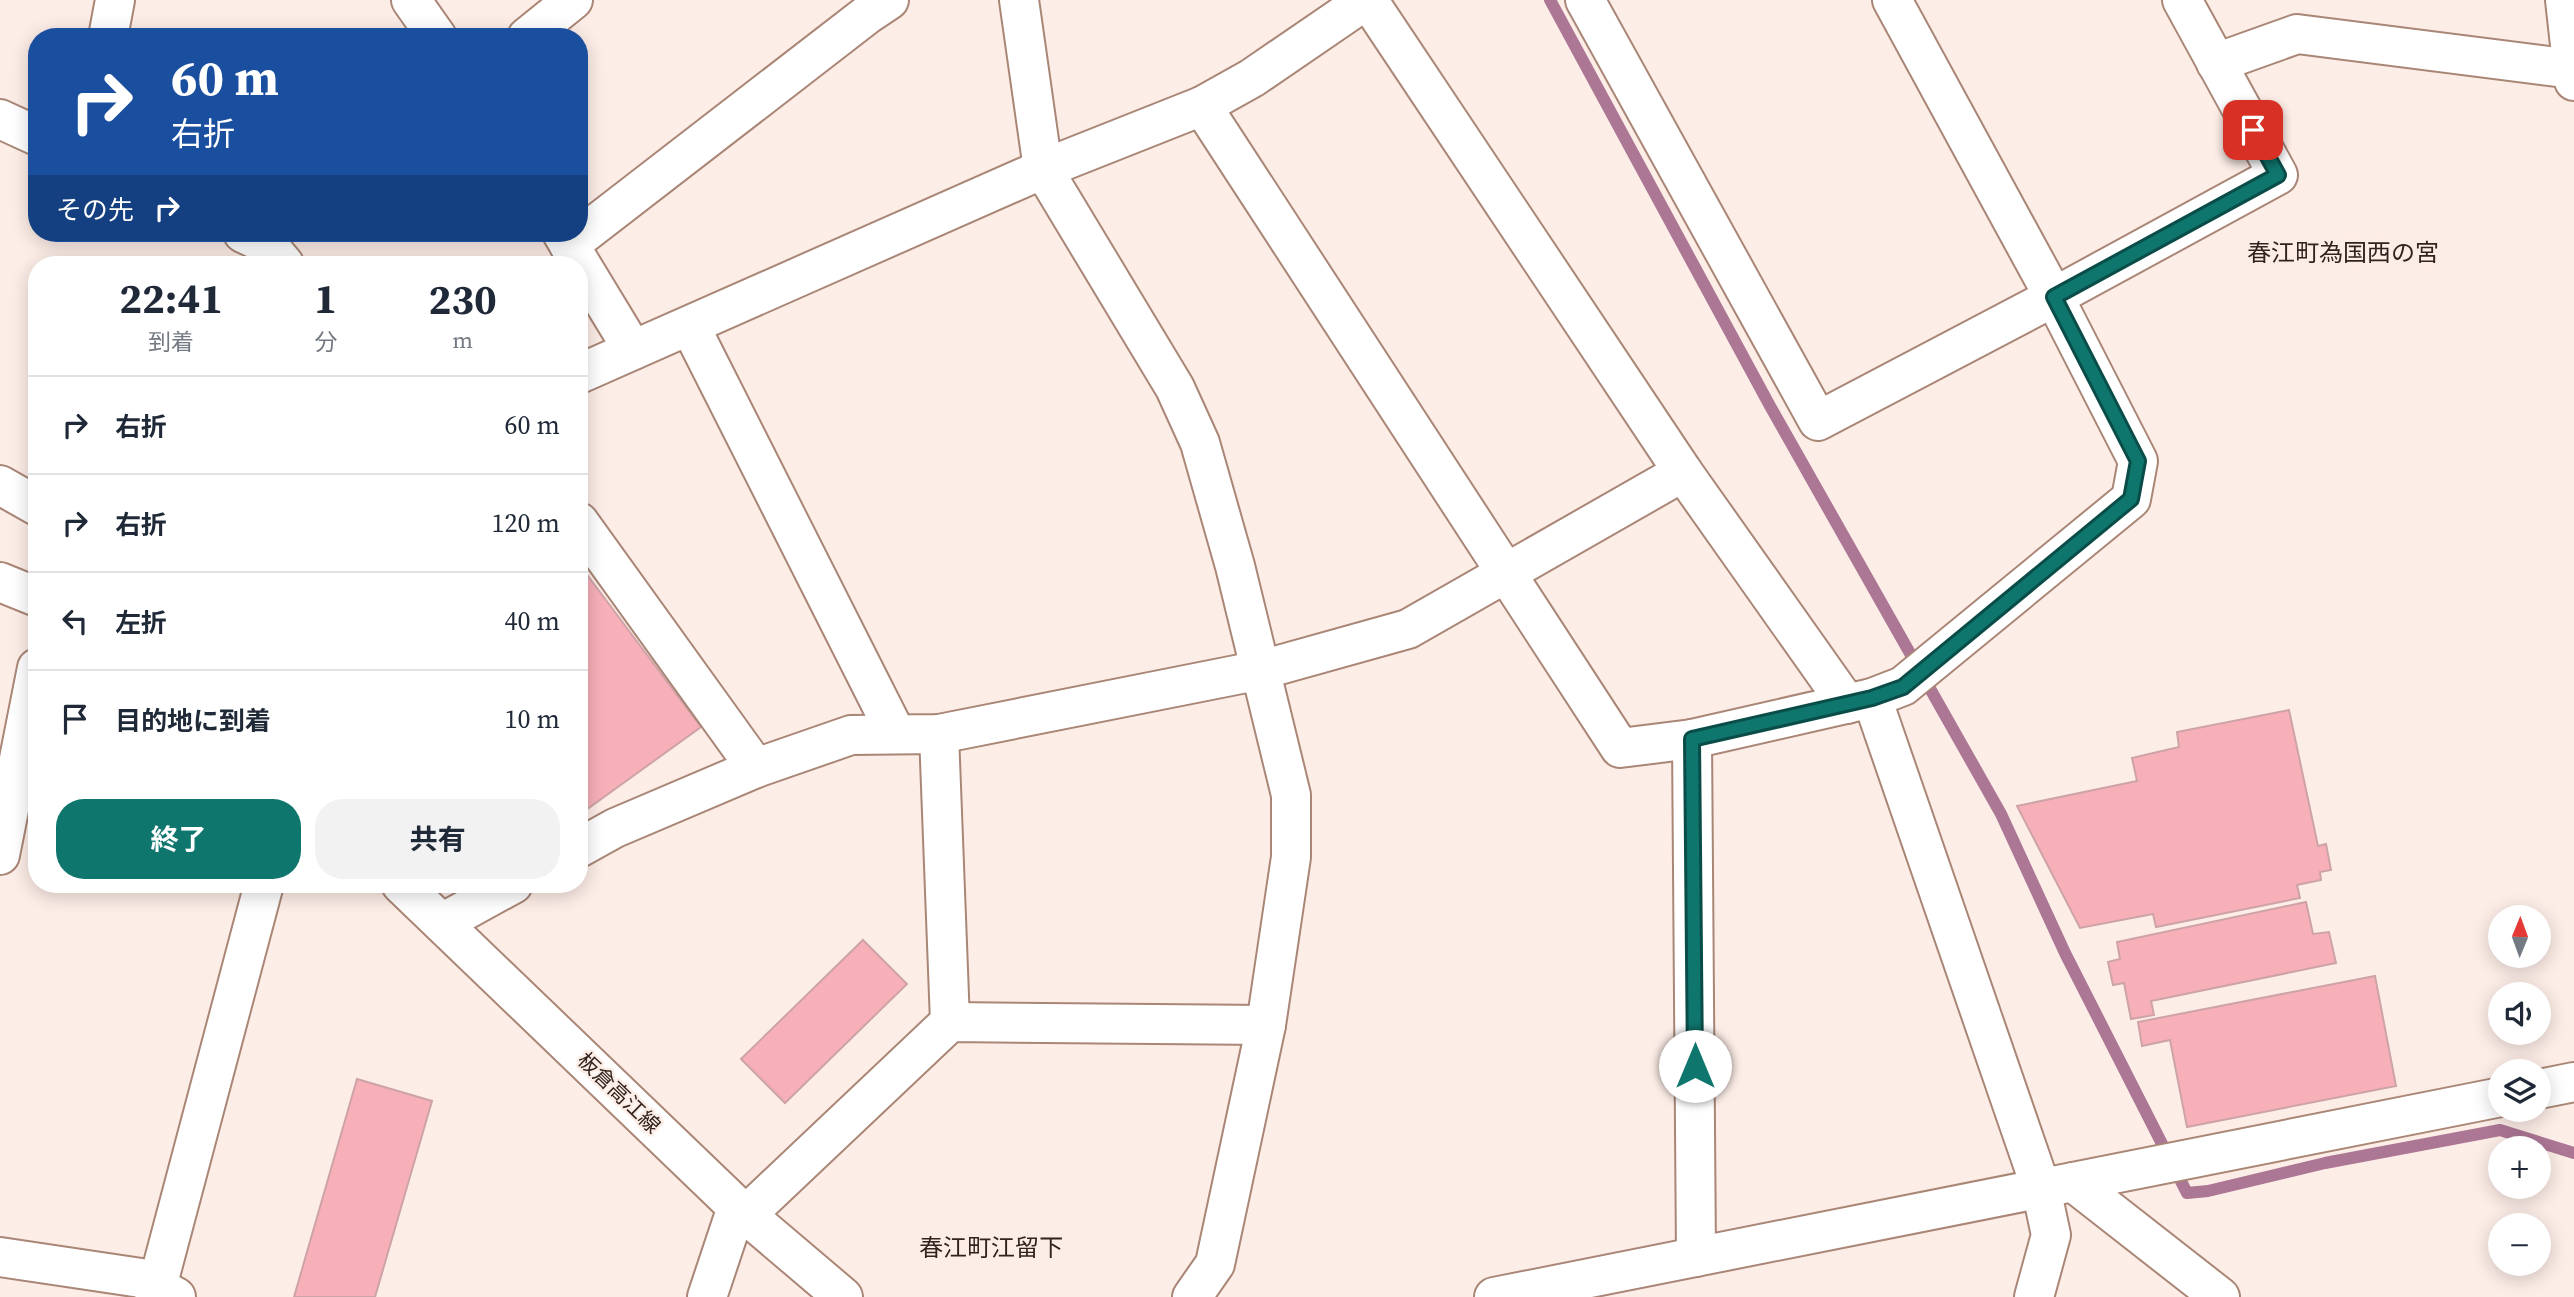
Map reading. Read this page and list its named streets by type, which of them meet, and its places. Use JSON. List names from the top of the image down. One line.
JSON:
{"streets":{"street":["板倉高江線"]},"districts":["春江町為国西の宮","春江町江留下"],"north":"top","page":{"turn":["60 m","右折"],"then":"その先","eta":["22:41","到着","1","分","230","m"],"list":[{"name":"右折","value":"60 m"},{"name":"右折","value":"120 m"},{"name":"左折","value":"40 m"},{"name":"目的地に到着","value":"10 m"}],"buttons":["終了","共有"],"map_buttons":["+","−"]}}
